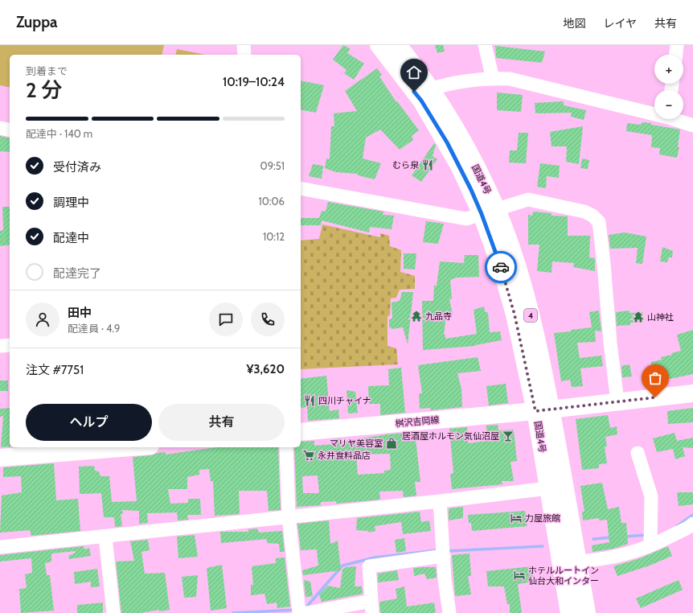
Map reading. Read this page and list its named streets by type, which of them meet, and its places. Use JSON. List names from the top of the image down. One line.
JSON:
{"streets":{"main road":["国道4号","4","桝沢吉岡線"]},"crossings":[["国道4号","桝沢吉岡線"]],"places":{"restaurant":["むら泉","四川チャイナ"],"temple":["九品寺","山神社"],"bar":["居酒屋ホルモン気仙沼屋"],"shop":["マリヤ美容室"],"supermarket":["永井食料品店"],"hotel":["力屋旅館","ホテルルートイン 仙台大和インター"]},"page":{"header":"Zuppa","nav":["地図","レイヤ","共有"],"map_buttons":["+","−"],"heading":["2 分","到着まで","10:19–10:24"],"panel":["田中","配達員 · 4.9","注文 #7751","¥3,620"],"bar":"配達中 · 140 m","list":[["受付済み","09:51"],["調理中","10:06"],["配達中","10:12"],"配達完了"],"buttons":["ヘルプ","共有"]}}
